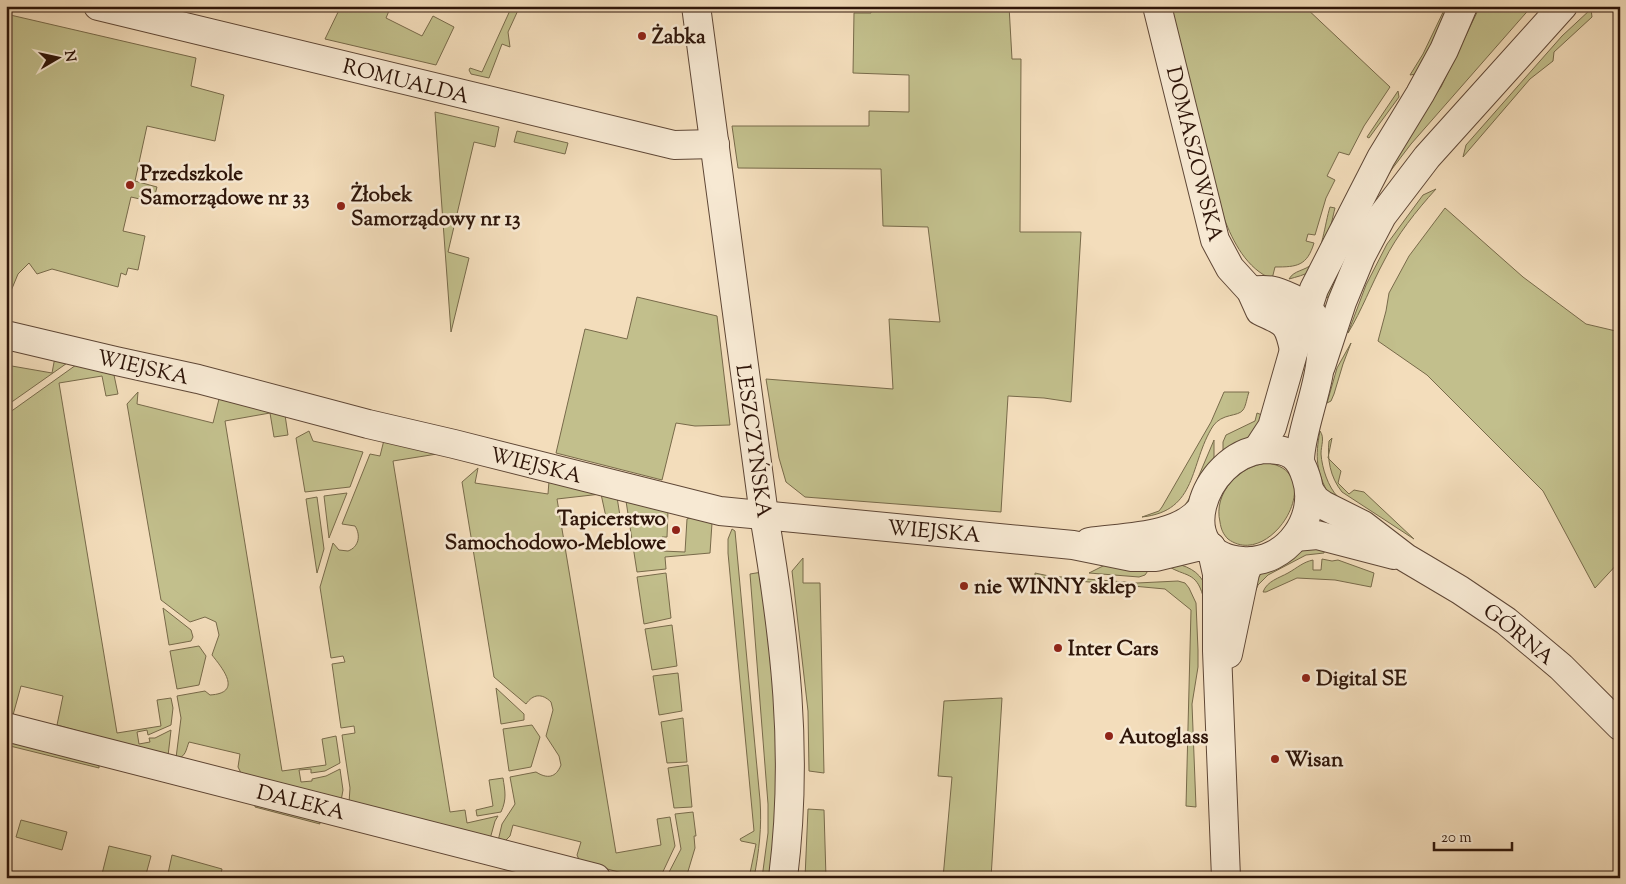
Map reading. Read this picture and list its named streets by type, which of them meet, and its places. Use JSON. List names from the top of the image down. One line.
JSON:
{"streets":{"street":["ROMUALDA","DOMASZOWSKA","WIEJSKA","LESZCZYŃSKA","GÓRNA","DALEKA"]},"crossings":[["ROMUALDA","LESZCZYŃSKA"],["WIEJSKA","LESZCZYŃSKA"],["WIEJSKA","GÓRNA"]],"places":["Żabka","Przedszkole Samorządowe nr 33","Żłobek Samorządowy nr 13","Tapicerstwo Samochodowo-Meblowe","nie WINNY sklep","Inter Cars","Digital SE","Autoglass","Wisan"],"scale_bar":"20 m","north":"right"}
